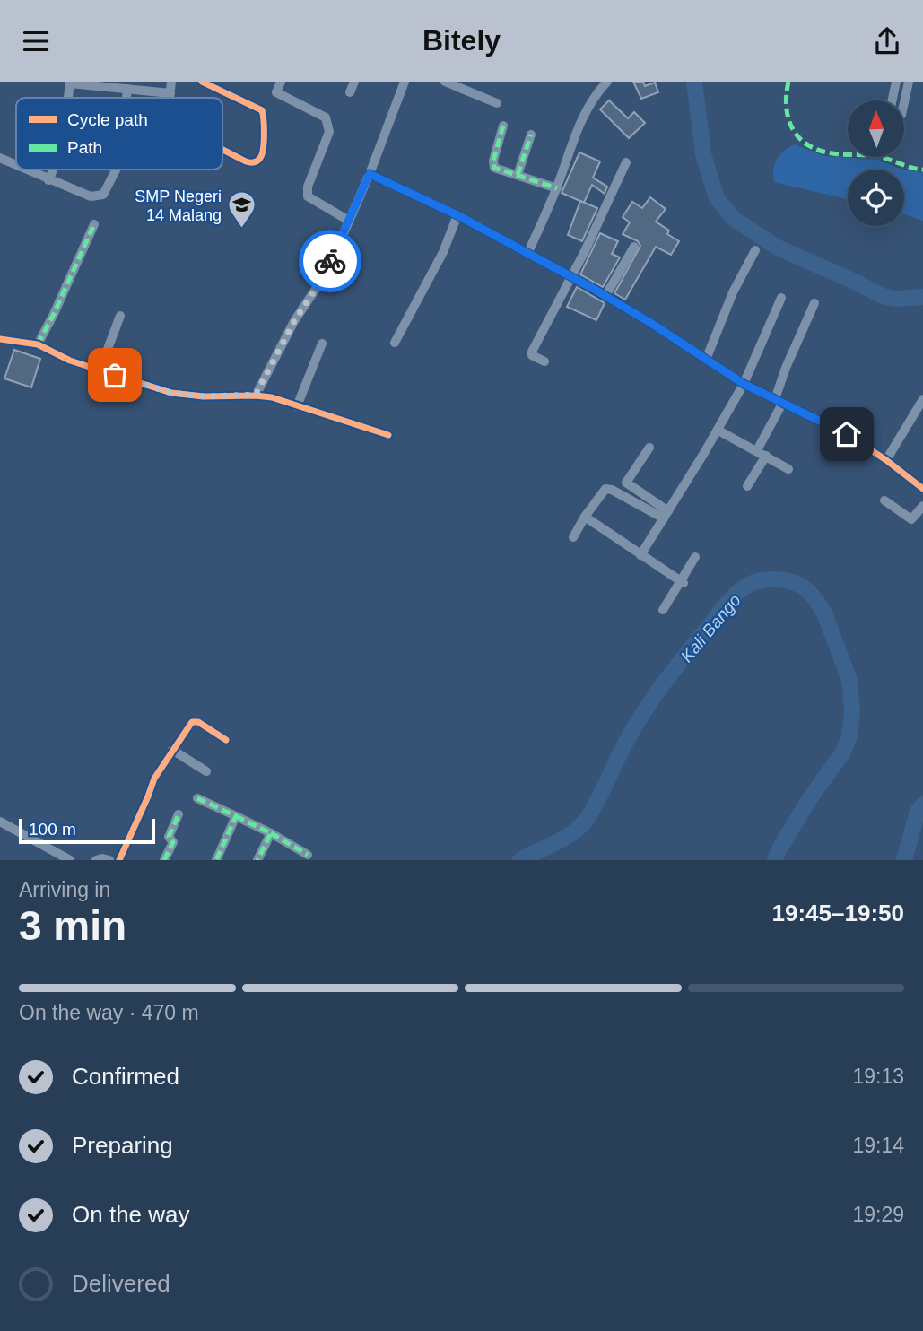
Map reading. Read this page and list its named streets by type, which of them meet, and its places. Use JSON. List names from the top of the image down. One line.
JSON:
{"water":["Kali Bango"],"places":{"school or university":["SMP Negeri 14 Malang"]},"legend":["Cycle path","Path"],"scale_bar":"100 m","north":"top","page":{"header":"Bitely","scale":"100 m","heading":["3 min","Arriving in","19:45–19:50"],"bar":"On the way · 470 m","list":[["Confirmed","19:13"],["Preparing","19:14"],["On the way","19:29"],"Delivered"]}}
